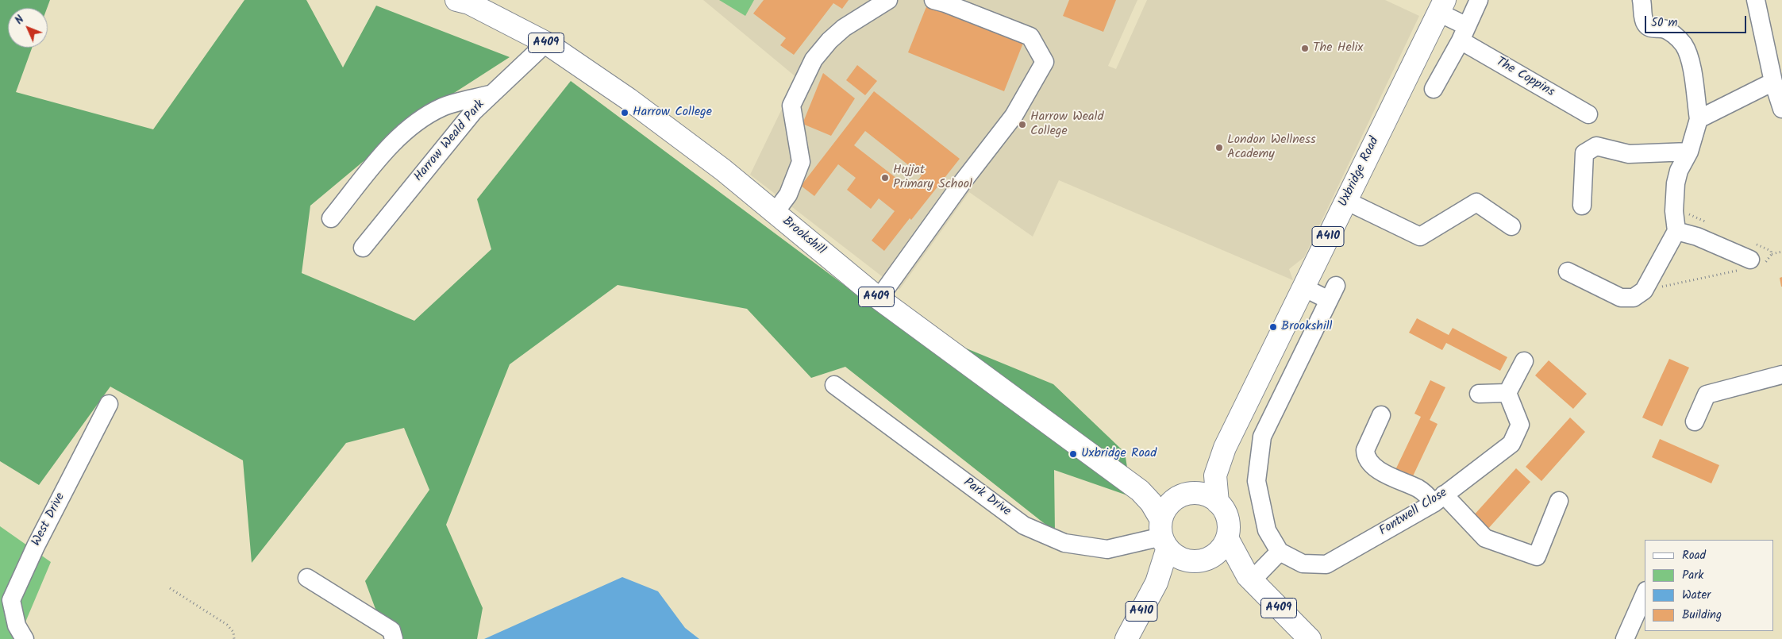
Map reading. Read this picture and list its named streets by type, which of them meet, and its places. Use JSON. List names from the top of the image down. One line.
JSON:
{"streets":{"main road":["A409","Uxbridge Road","Brookshill","A410"],"street":["The Coppins","Harrow Weald Park","Park Drive","Fontwell Close","West Drive"]},"crossings":[["A409","Uxbridge Road"],["A409","Brookshill"],["A409","A410"],["A409","Park Drive"],["The Coppins","Uxbridge Road"],["Harrow Weald Park","Brookshill"],["Uxbridge Road","Brookshill"],["Uxbridge Road","A410"],["Uxbridge Road","Park Drive"],["Brookshill","A410"],["Brookshill","Park Drive"],["A410","Park Drive"]],"places":["The Helix","Harrow College","Harrow Weald College","London Wellness Academy","Hujjat Primary School","Brookshill","Uxbridge Road"],"legend":["Road","Park","Water","Building"],"scale_bar":"50 m","north":"top left"}
